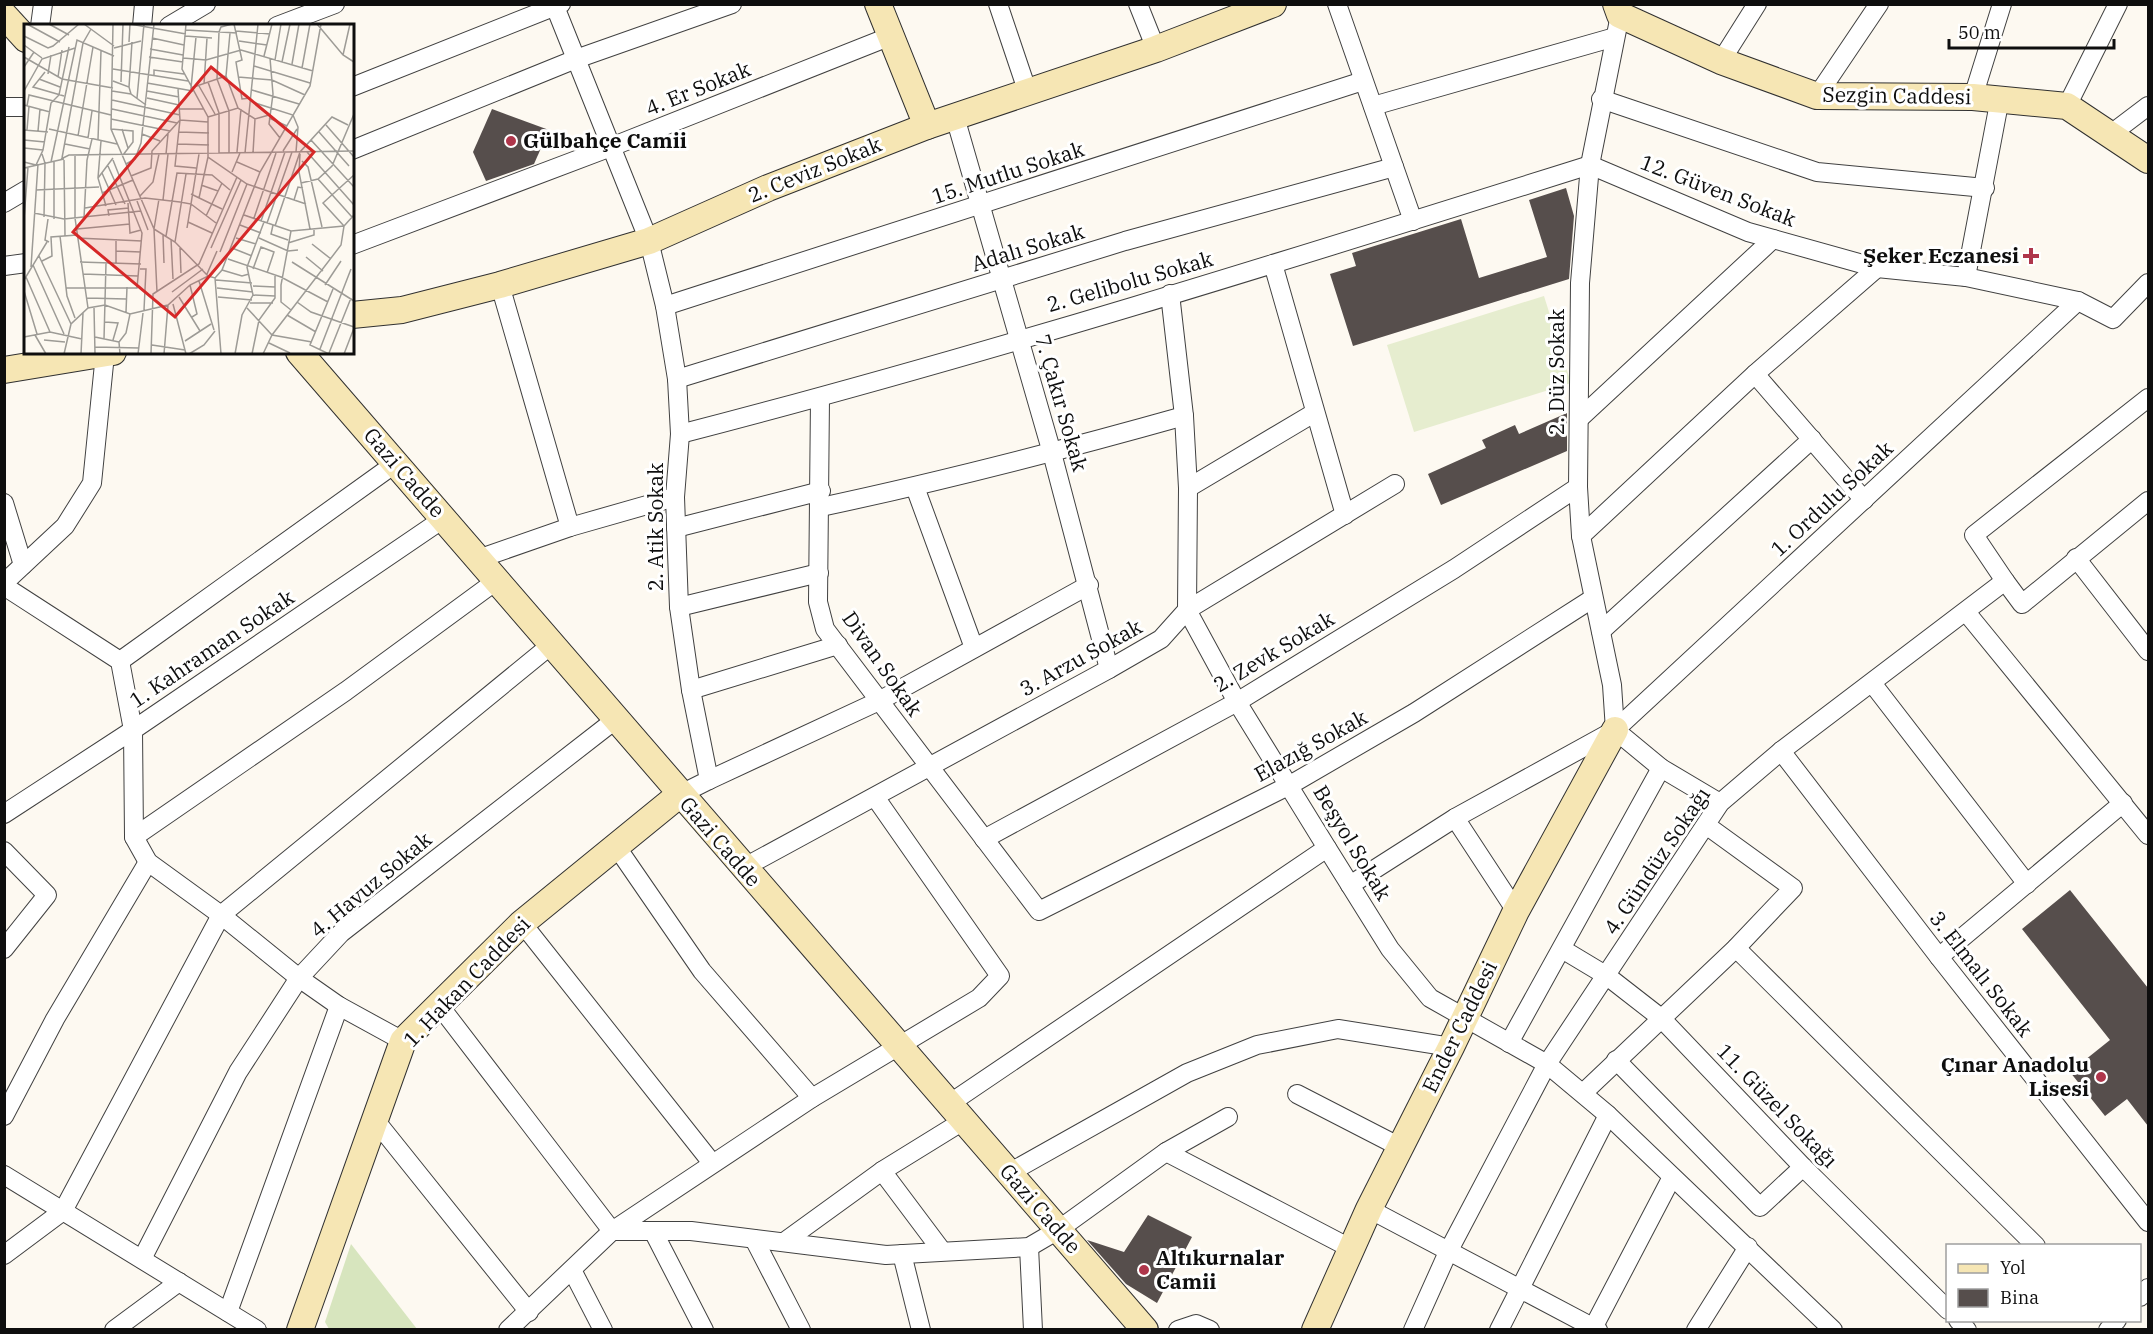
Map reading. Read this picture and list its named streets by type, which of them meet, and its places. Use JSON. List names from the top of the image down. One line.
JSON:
{"streets":{"main road":["Sezgin Caddesi","2. Ceviz Sokak","Gazi Cadde","1. Hakan Caddesi","Ender Caddesi"],"street":["4. Er Sokak","15. Mutlu Sokak","12. Güven Sokak","Adalı Sokak","2. Gelibolu Sokak","2. Düz Sokak","7. Çakır Sokak","1. Ordulu Sokak","2. Atik Sokak","1. Kahraman Sokak","2. Zevk Sokak","3. Arzu Sokak","Divan Sokak","Elazığ Sokak","Beşyol Sokak","4. Gündüz Sokağı","4. Havuz Sokak","3. Elmalı Sokak","11. Güzel Sokağı"]},"crossings":[["4. Er Sokak","2. Atik Sokak"],["Sezgin Caddesi","2. Düz Sokak"],["2. Ceviz Sokak","7. Çakır Sokak"],["2. Ceviz Sokak","2. Atik Sokak"],["15. Mutlu Sokak","7. Çakır Sokak"],["15. Mutlu Sokak","2. Atik Sokak"],["12. Güven Sokak","2. Gelibolu Sokak"],["12. Güven Sokak","2. Düz Sokak"],["12. Güven Sokak","1. Ordulu Sokak"],["Adalı Sokak","7. Çakır Sokak"],["Adalı Sokak","2. Atik Sokak"],["2. Gelibolu Sokak","2. Düz Sokak"],["2. Gelibolu Sokak","7. Çakır Sokak"],["2. Gelibolu Sokak","2. Atik Sokak"],["2. Gelibolu Sokak","Divan Sokak"],["2. Düz Sokak","1. Ordulu Sokak"],["2. Düz Sokak","2. Zevk Sokak"],["2. Düz Sokak","Elazığ Sokak"],["2. Düz Sokak","Ender Caddesi"],["7. Çakır Sokak","3. Arzu Sokak"],["Gazi Cadde","1. Kahraman Sokak"],["Gazi Cadde","3. Arzu Sokak"],["Gazi Cadde","4. Havuz Sokak"],["Gazi Cadde","1. Hakan Caddesi"],["1. Ordulu Sokak","Beşyol Sokak"],["1. Ordulu Sokak","Ender Caddesi"],["2. Zevk Sokak","Divan Sokak"],["2. Zevk Sokak","Beşyol Sokak"],["3. Arzu Sokak","Divan Sokak"],["3. Arzu Sokak","Beşyol Sokak"],["Divan Sokak","Elazığ Sokak"],["Elazığ Sokak","Beşyol Sokak"],["Beşyol Sokak","4. Gündüz Sokağı"],["Beşyol Sokak","Ender Caddesi"],["4. Gündüz Sokağı","3. Elmalı Sokak"],["4. Gündüz Sokağı","11. Güzel Sokağı"]],"places":{"other":["Gülbahçe Camii","Çınar Anadolu Lisesi","Altıkurnalar Camii"],"health":["Şeker Eczanesi"]},"legend":["Yol","Bina"],"scale_bar":"50 m"}
